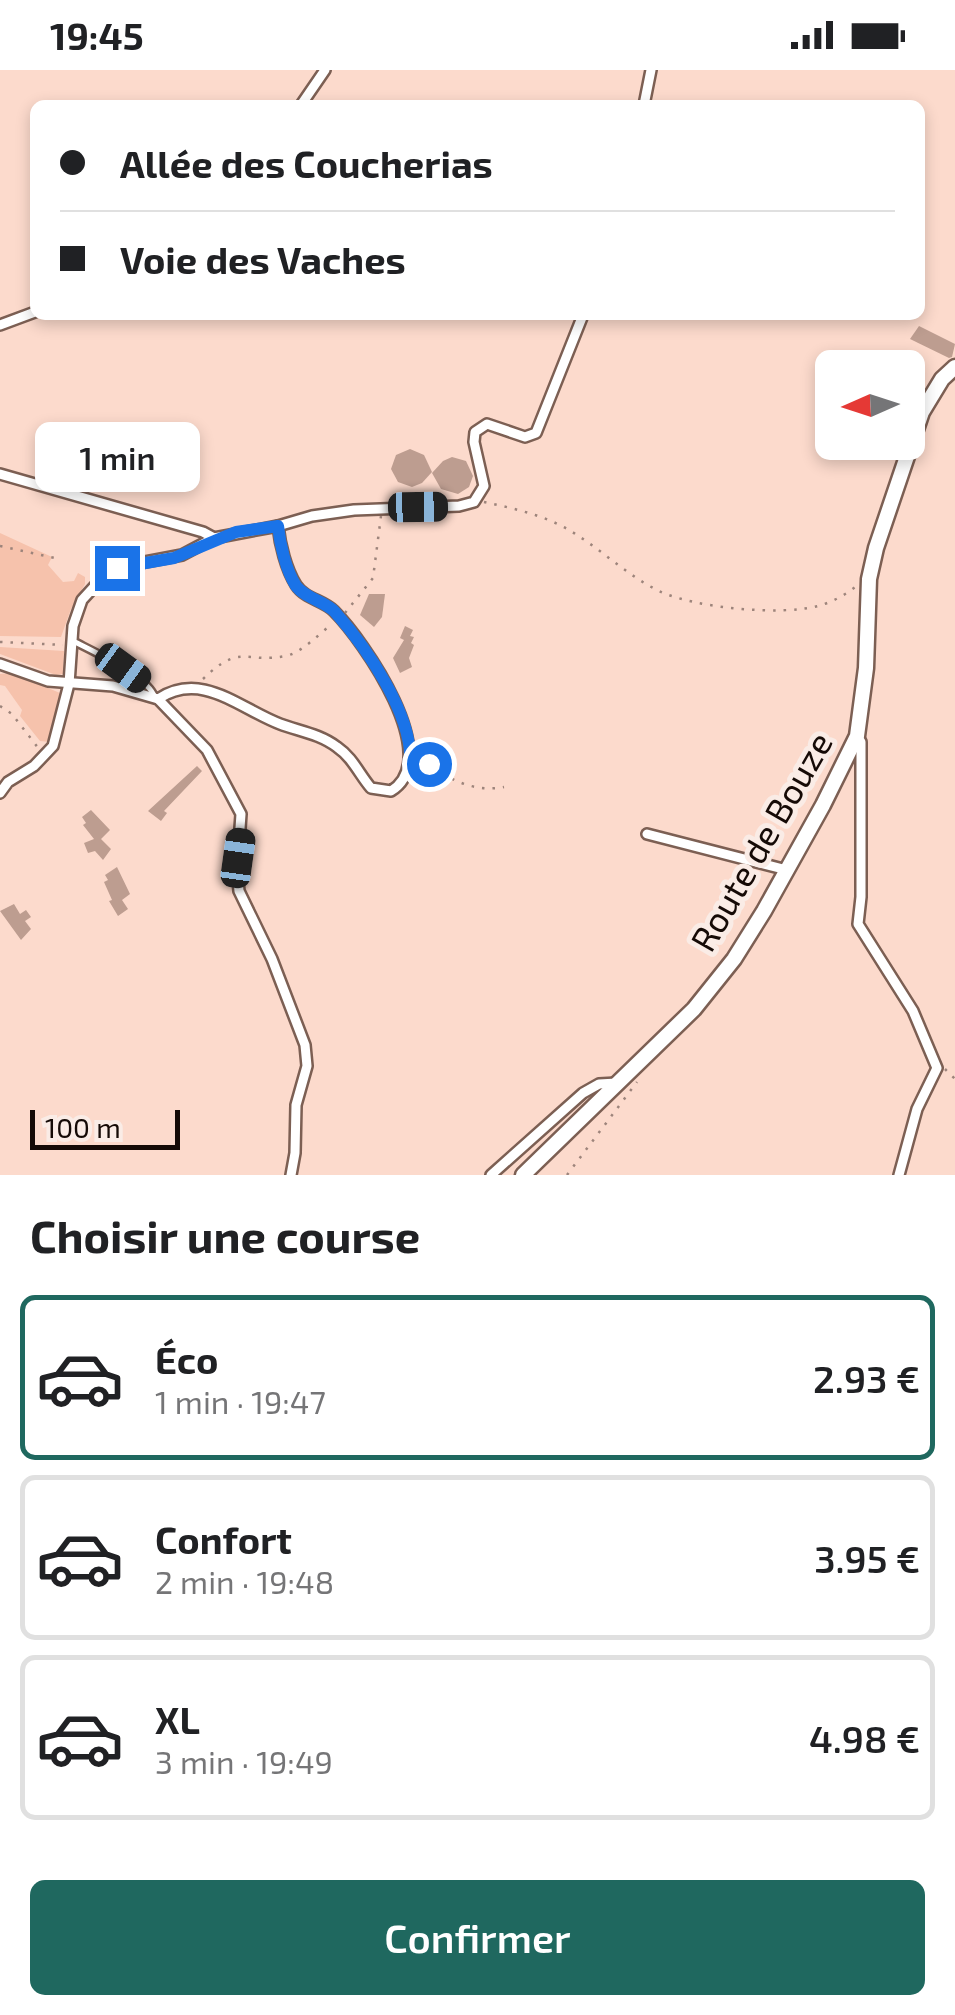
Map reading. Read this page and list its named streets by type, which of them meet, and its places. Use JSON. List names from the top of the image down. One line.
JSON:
{"streets":{"main road":["Route de Bouze"]},"scale_bar":"100 m","north":"left","page":{"status":"19:45","banner":["Allée des Coucherias","Voie des Vaches"],"bubble":"1 min","scale":"100 m","heading":"Choisir une course","list":[{"name":"Éco","note":"1 min · 19:47","value":"2.93 €"},{"name":"Confort","note":"2 min · 19:48","value":"3.95 €"},{"name":"XL","note":"3 min · 19:49","value":"4.98 €"}],"buttons":"Confirmer"}}
